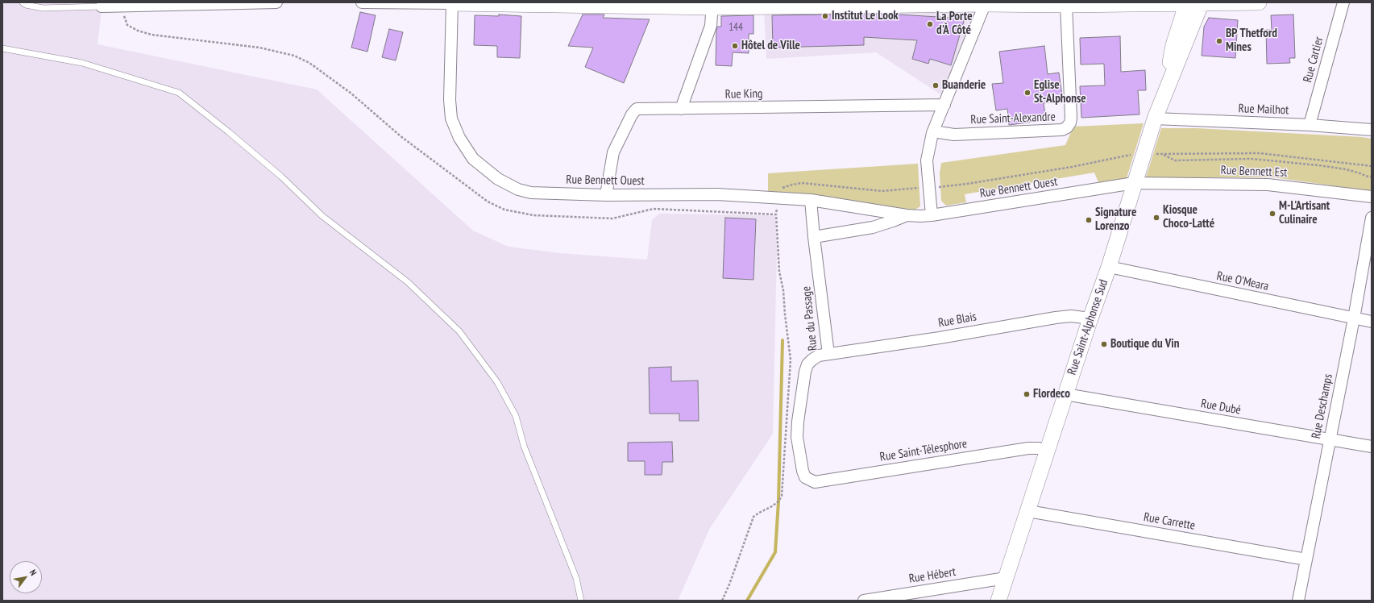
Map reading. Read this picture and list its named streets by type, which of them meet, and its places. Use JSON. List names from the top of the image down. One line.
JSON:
{"streets":{"street":["Rue Cartier","Rue King","Rue Mailhot","Rue Saint-Alexandre","Rue Bennett Est","Rue Bennett Ouest","Rue O'Meara","Rue du Passage","Rue Blais","Rue Saint-Alphonse Sud","Rue Deschamps","Rue Dubé","Rue Saint-Télesphore","Rue Carrette","Rue Hébert"]},"crossings":[["Rue Cartier","Rue Mailhot"],["Rue King","Rue Bennett Ouest"],["Rue Mailhot","Rue Saint-Alphonse Sud"],["Rue Bennett Est","Rue Bennett Ouest"],["Rue Bennett Est","Rue Saint-Alphonse Sud"],["Rue Bennett Ouest","Rue du Passage"],["Rue Bennett Ouest","Rue Saint-Alphonse Sud"],["Rue O'Meara","Rue Saint-Alphonse Sud"],["Rue O'Meara","Rue Deschamps"],["Rue du Passage","Rue Blais"],["Rue du Passage","Rue Saint-Télesphore"],["Rue Blais","Rue Saint-Alphonse Sud"],["Rue Saint-Alphonse Sud","Rue Dubé"],["Rue Saint-Alphonse Sud","Rue Saint-Télesphore"],["Rue Saint-Alphonse Sud","Rue Carrette"],["Rue Saint-Alphonse Sud","Rue Hébert"],["Rue Deschamps","Rue Dubé"],["Rue Deschamps","Rue Carrette"]],"places":["Institut Le Look","La Porte d'À Côté","BP Thetford Mines","Hôtel de Ville","Buanderie","Eglise St-Alphonse","M-L'Artisant Culinaire","Kiosque Choco-Latté","Signature Lorenzo","Boutique du Vin","Flordeco"],"house_numbers":["144"],"north":"top right"}
